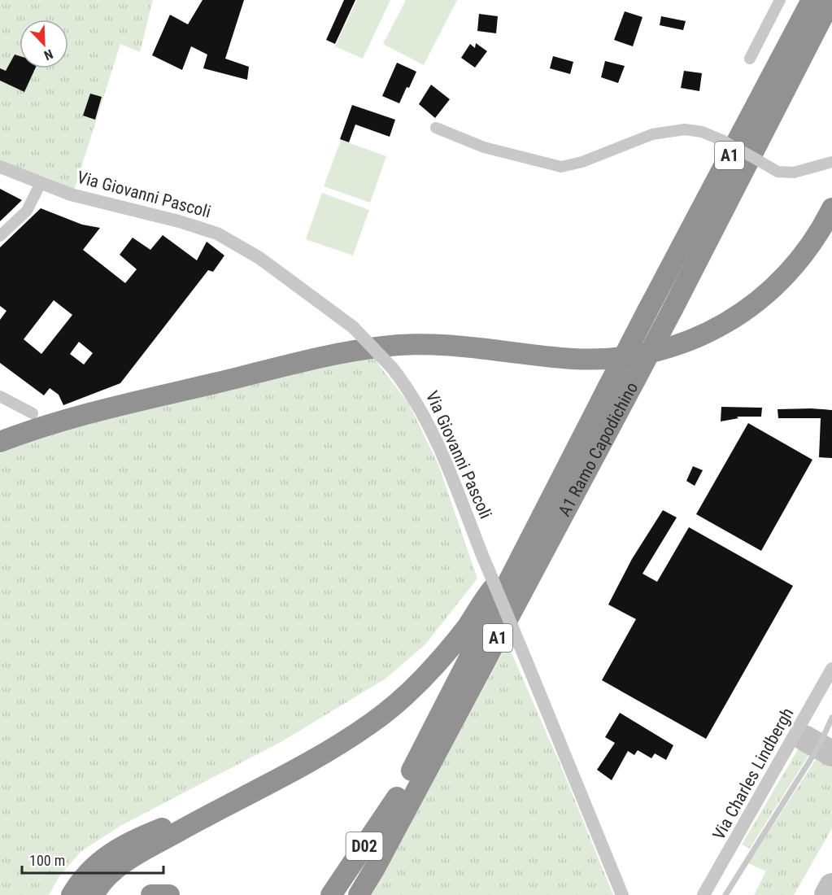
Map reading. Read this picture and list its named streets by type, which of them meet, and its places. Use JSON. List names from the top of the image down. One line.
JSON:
{"streets":{"highway":["A1","A1 Ramo Capodichino","D02"],"street":["Via Giovanni Pascoli","Via Charles Lindbergh"]},"crossings":[["A1 Ramo Capodichino","D02"]],"scale_bar":"100 m","north":"bottom right"}
